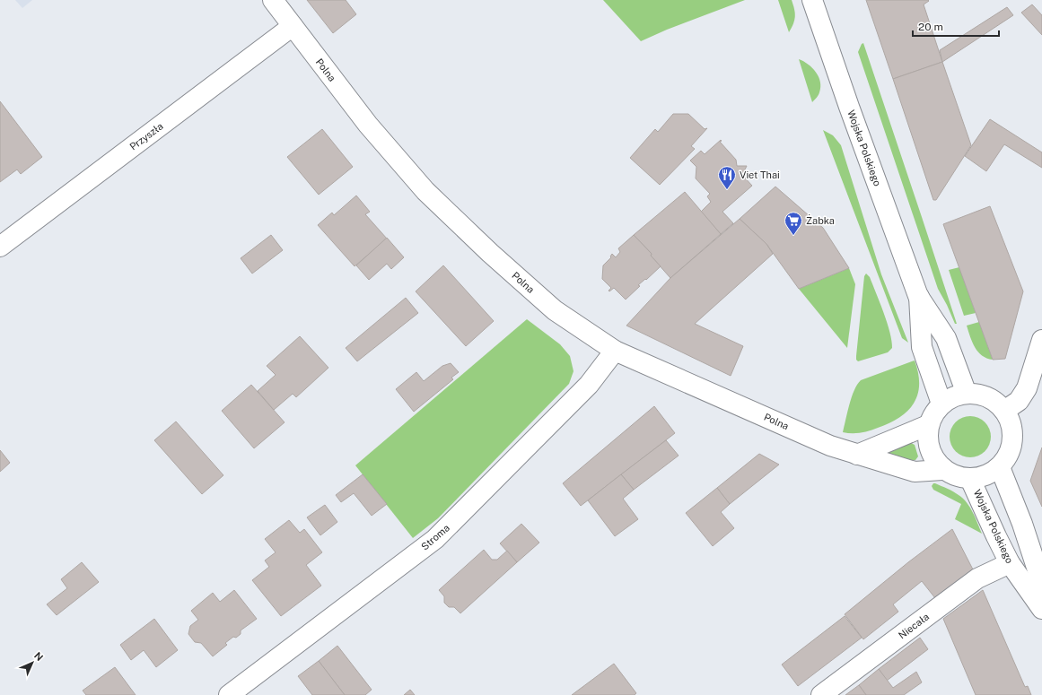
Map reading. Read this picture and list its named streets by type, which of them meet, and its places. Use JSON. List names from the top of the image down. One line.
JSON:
{"streets":{"street":["Polna","Przyszła","Wojska Polskiego","Stroma","Niecała"]},"crossings":[["Polna","Przyszła"],["Polna","Wojska Polskiego"],["Polna","Stroma"],["Wojska Polskiego","Niecała"]],"places":{"restaurant":["Viet Thai"],"supermarket":["Żabka"]},"scale_bar":"20 m","north":"top right"}
